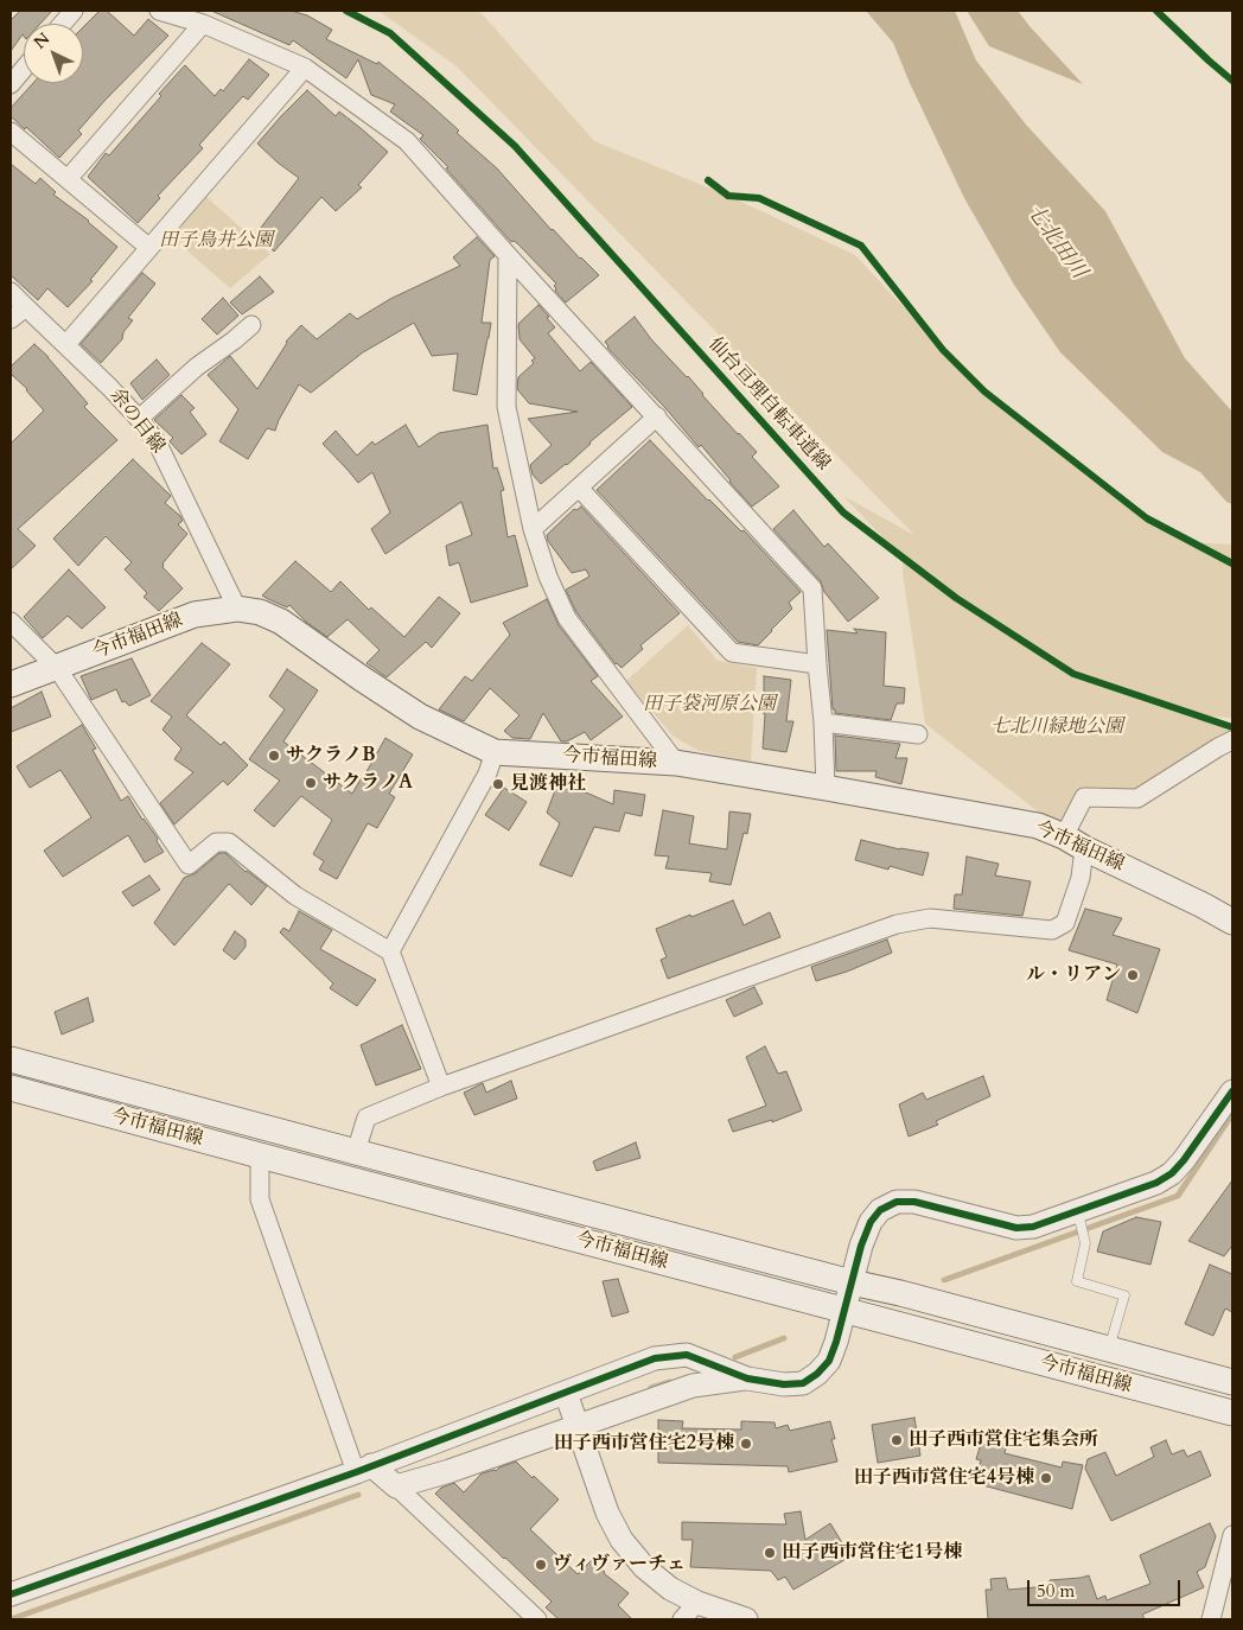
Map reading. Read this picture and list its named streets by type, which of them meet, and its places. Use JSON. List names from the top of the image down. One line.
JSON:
{"streets":{"main road":["今市福田線"],"street":["余の目線"],"cycle path":["仙台亘理自転車道線"]},"crossings":[["余の目線","今市福田線"]],"water":["七北田川"],"parks":["田子鳥井公園","田子袋河原公園","七北川緑地公園"],"places":["サクラノB","サクラノA","見渡神社","ル・リアン","田子西市営住宅集会所","田子西市営住宅2号棟","田子西市営住宅4号棟","田子西市営住宅1号棟","ヴィヴァーチェ"],"scale_bar":"50 m","north":"top left"}
